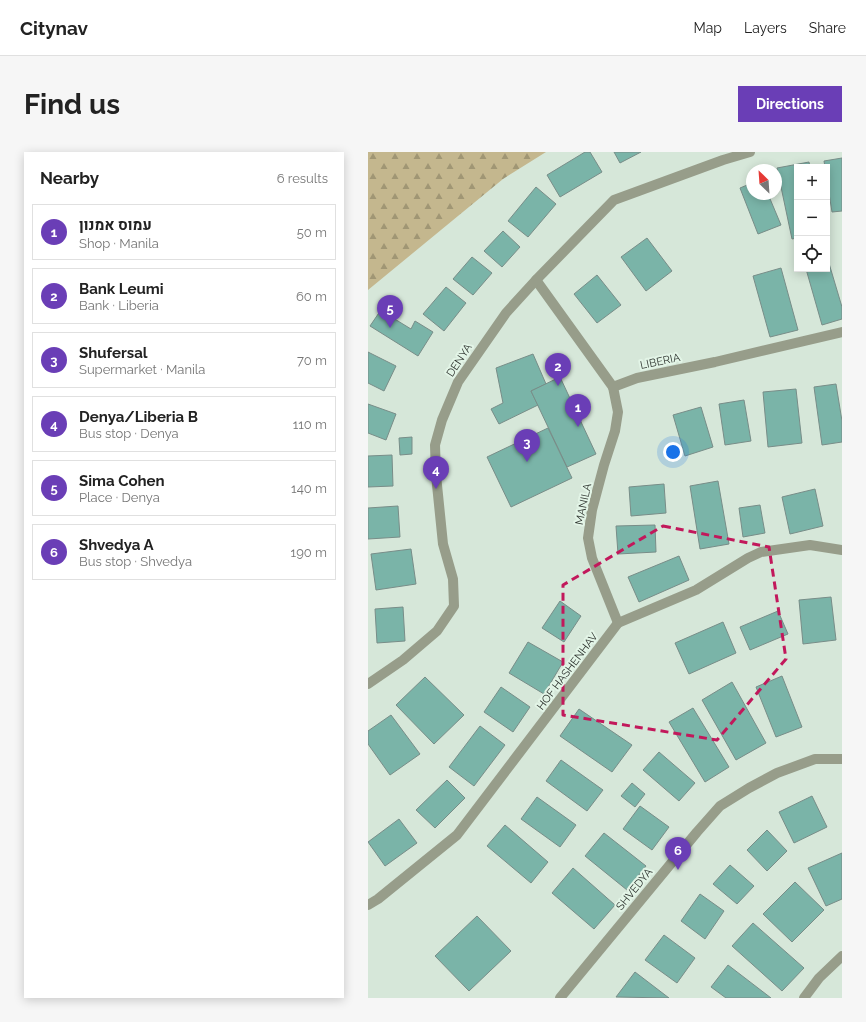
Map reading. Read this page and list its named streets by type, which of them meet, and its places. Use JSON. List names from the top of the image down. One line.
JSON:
{"streets":{"street":["DENYA","LIBERIA","MANILA","HOF HASHENHAV","SHVEDYA"]},"crossings":[["LIBERIA","MANILA"],["MANILA","HOF HASHENHAV"]],"north":"top left","page":{"header":"Citynav","nav":["Map","Layers","Share"],"buttons":"Directions","title":"Find us","heading":["Nearby","6 results"],"map_buttons":["+","−"],"list":[{"mark":"1","name":"עמוס אמנון","note":"Shop · Manila","value":"50 m"},{"mark":"2","name":"Bank Leumi","note":"Bank · Liberia","value":"60 m"},{"mark":"3","name":"Shufersal","note":"Supermarket · Manila","value":"70 m"},{"mark":"4","name":"Denya/Liberia B","note":"Bus stop · Denya","value":"110 m"},{"mark":"5","name":"Sima Cohen","note":"Place · Denya","value":"140 m"},{"mark":"6","name":"Shvedya A","note":"Bus stop · Shvedya","value":"190 m"}],"pins":["5","2","1","3","4","6"]}}
